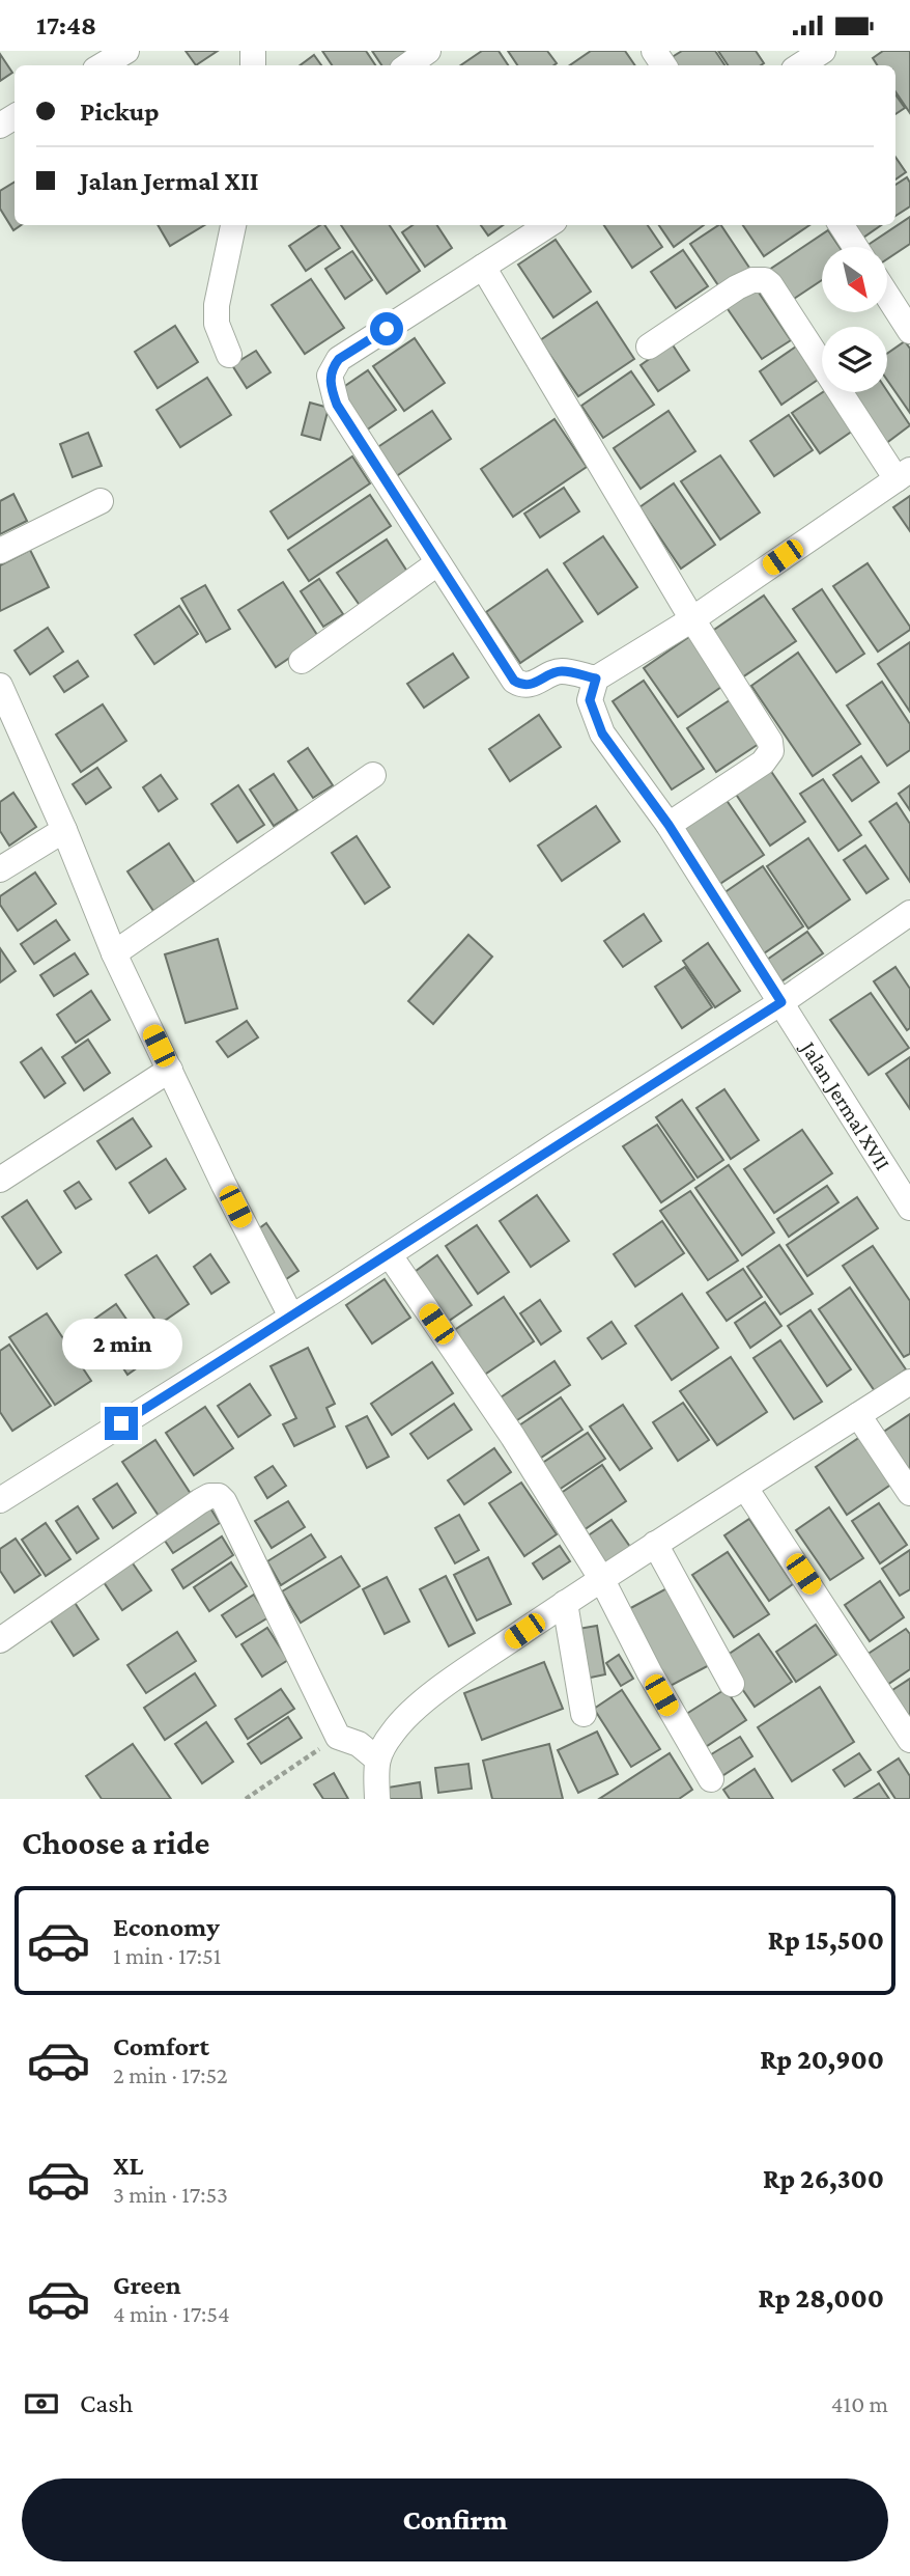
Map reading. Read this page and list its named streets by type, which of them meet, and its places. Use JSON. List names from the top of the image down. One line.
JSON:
{"streets":{"street":["Jalan Jermal XVII"]},"north":"bottom right","page":{"status":"17:48","banner":["Pickup","Jalan Jermal XII"],"bubble":"2 min","heading":"Choose a ride","list":[{"name":"Economy","note":"1 min · 17:51","value":"Rp 15,500"},{"name":"Comfort","note":"2 min · 17:52","value":"Rp 20,900"},{"name":"XL","note":"3 min · 17:53","value":"Rp 26,300"},{"name":"Green","note":"4 min · 17:54","value":"Rp 28,000"}],"pay":["Cash","410 m"],"buttons":"Confirm"}}
